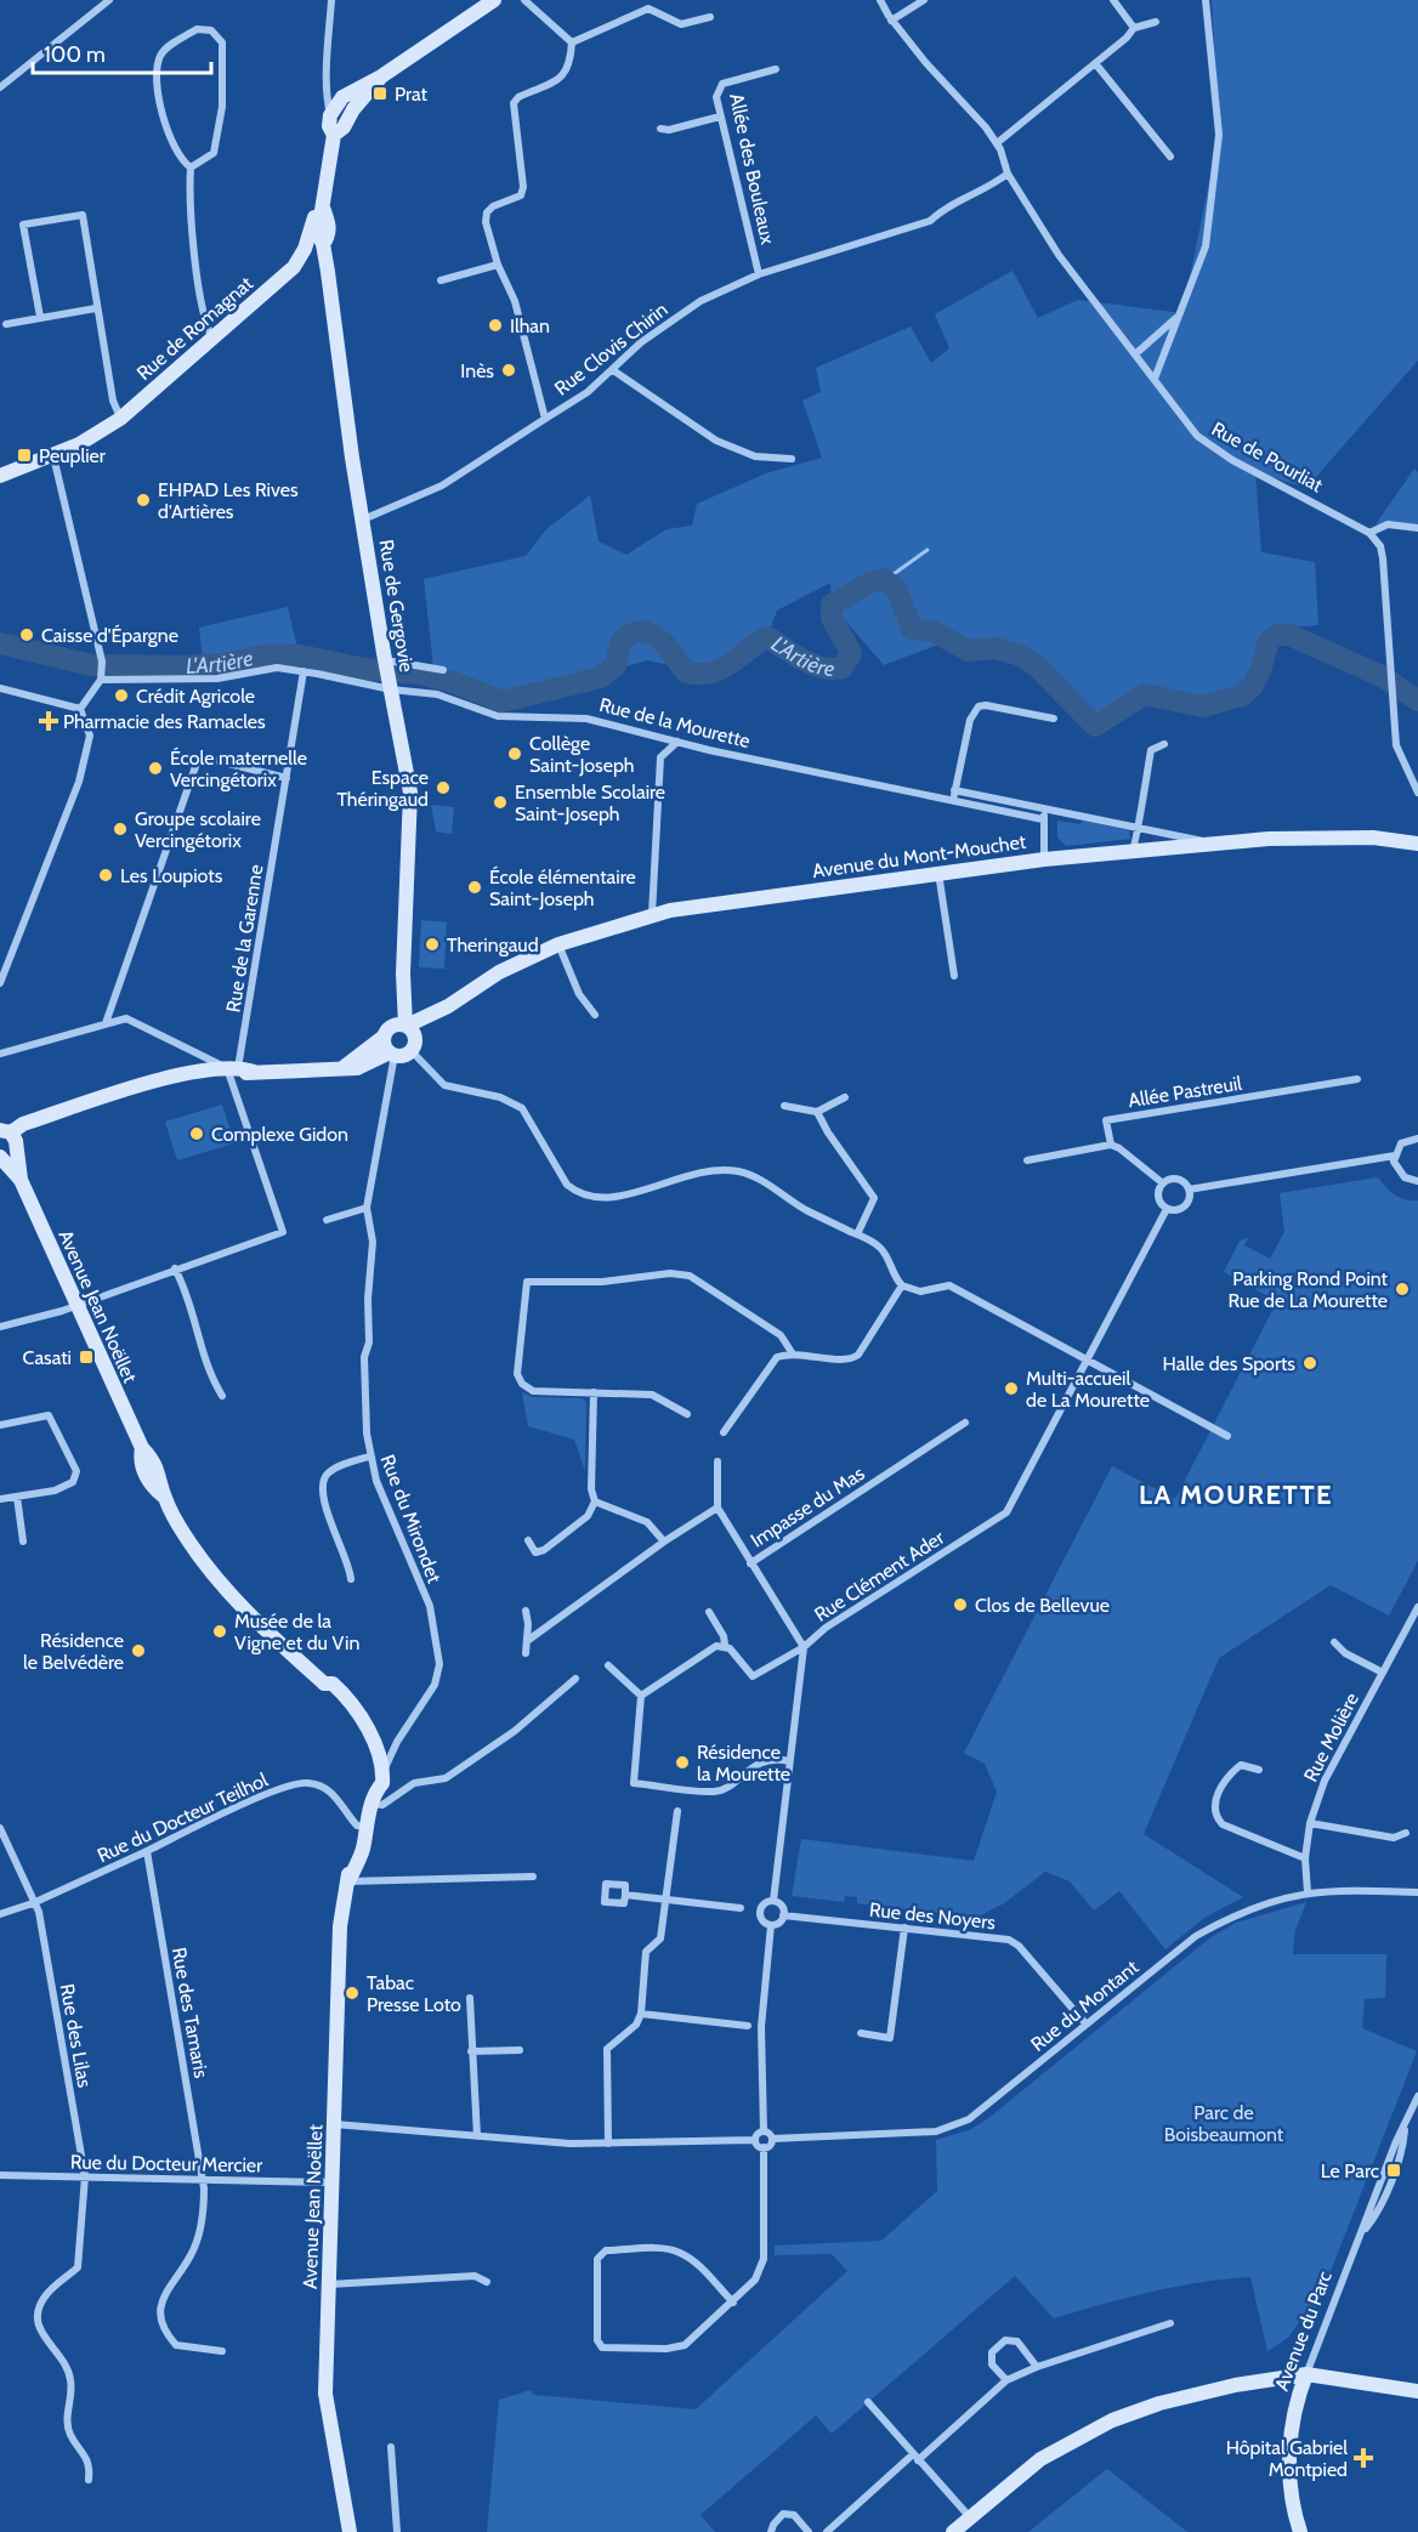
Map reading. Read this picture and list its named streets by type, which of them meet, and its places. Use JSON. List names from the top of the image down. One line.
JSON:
{"streets":{"main road":["Rue de Romagnat","Rue de Gergovie","Avenue du Mont-Mouchet","Avenue Jean Noëllet","Avenue du Parc"],"street":["Allée des Bouleaux","Rue Clovis Chirin","Rue de Pourliat","Rue de la Mourette","Rue de la Garenne","Allée Pastreuil","Impasse du Mas","Rue du Mirondet","Rue Clément Ader","Rue Molière","Rue du Docteur Teilhol","Rue des Noyers","Rue du Montant","Rue des Tamaris","Rue des Lilas","Rue du Docteur Mercier"]},"crossings":[["Allée des Bouleaux","Rue Clovis Chirin"],["Rue de Romagnat","Rue de Gergovie"],["Rue Clovis Chirin","Rue de Pourliat"],["Rue Clovis Chirin","Rue de Gergovie"],["Rue de Gergovie","Rue de la Mourette"],["Rue de Gergovie","Avenue du Mont-Mouchet"],["Rue de la Mourette","Avenue du Mont-Mouchet"],["Rue de la Mourette","Rue de la Garenne"],["Avenue Jean Noëllet","Rue du Mirondet"],["Avenue Jean Noëllet","Rue du Docteur Teilhol"],["Avenue Jean Noëllet","Rue du Docteur Mercier"],["Impasse du Mas","Rue Clément Ader"],["Rue Clément Ader","Rue des Noyers"],["Rue Molière","Rue du Montant"],["Rue du Docteur Teilhol","Rue des Tamaris"],["Rue du Docteur Teilhol","Rue des Lilas"],["Rue des Noyers","Rue du Montant"],["Rue des Tamaris","Rue du Docteur Mercier"],["Rue des Lilas","Rue du Docteur Mercier"]],"districts":["LA MOURETTE"],"water":["L'Artière"],"parks":["Parc de Boisbeaumont"],"places":{"transit":["Prat","Peuplier","Casati","Le Parc"],"other":["Ilhan","Inès","EHPAD Les Rives d'Artières","Caisse d'Épargne","Crédit Agricole","Collège Saint-Joseph","École maternelle Vercingétorix","Espace Théringaud","Ensemble Scolaire Saint-Joseph","Groupe scolaire Vercingétorix","Les Loupiots","École élémentaire Saint-Joseph","Theringaud","Complexe Gidon","Parking Rond Point Rue de La Mourette","Halle des Sports","Multi-accueil de La Mourette","Clos de Bellevue","Musée de la Vigne et du Vin","Résidence le Belvédère","Résidence la Mourette","Tabac Presse Loto"],"health":["Pharmacie des Ramacles","Hôpital Gabriel Montpied"]},"scale_bar":"100 m"}
